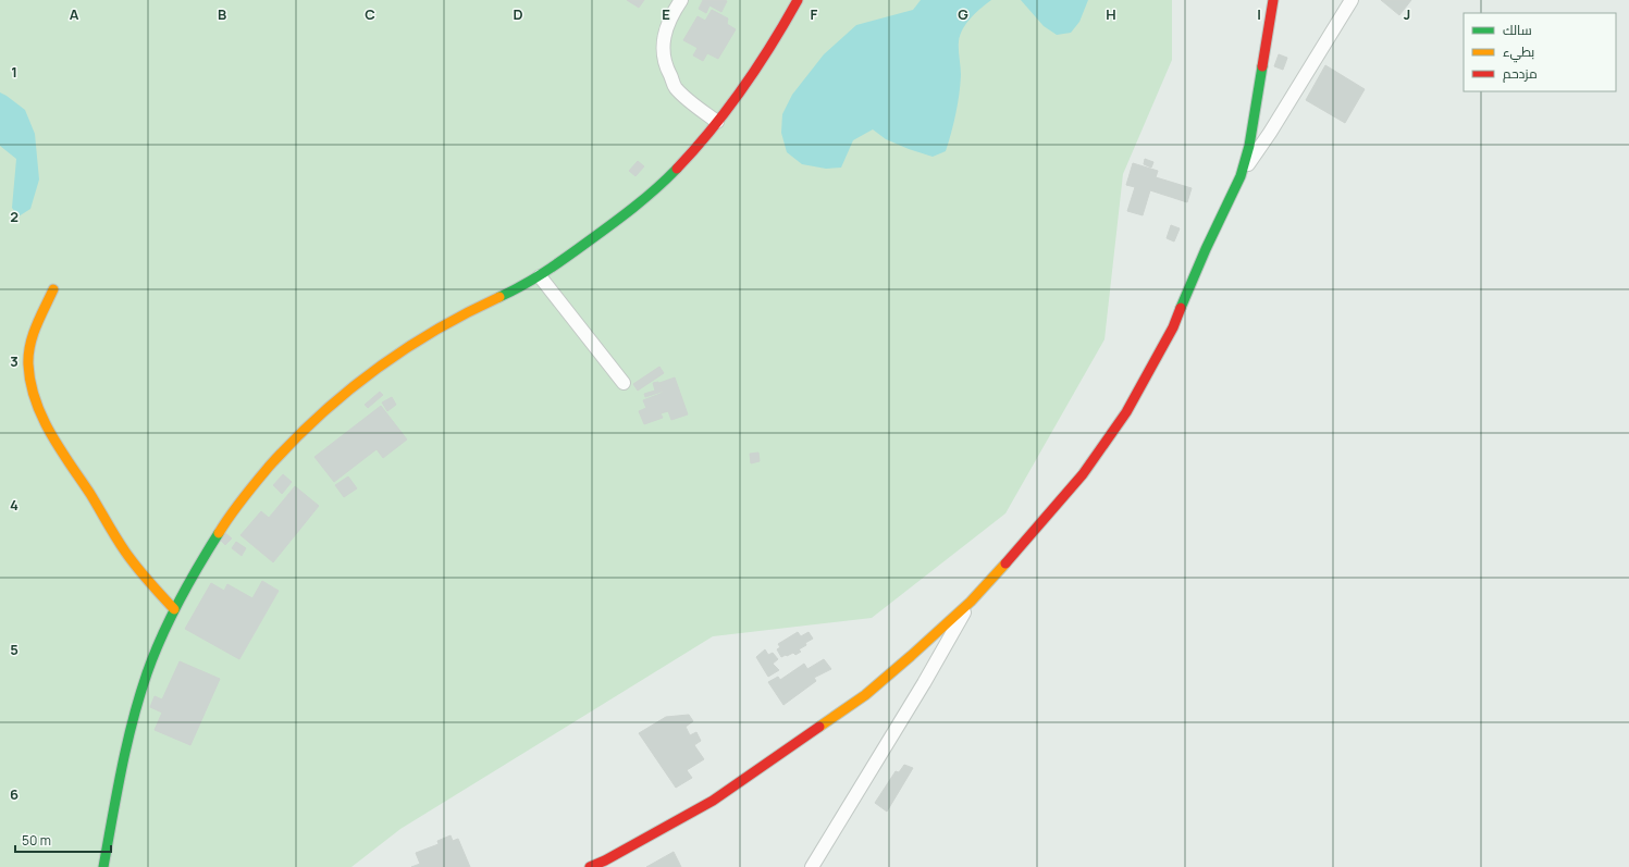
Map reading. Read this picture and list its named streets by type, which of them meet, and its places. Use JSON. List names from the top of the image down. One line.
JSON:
{"legend":["سالك","بطيء","مزدحم"],"scale_bar":"50 m","grid":{"columns":["A","B","C","D","E","F","G","H","I","J"],"rows":["1","2","3","4","5","6"]}}
